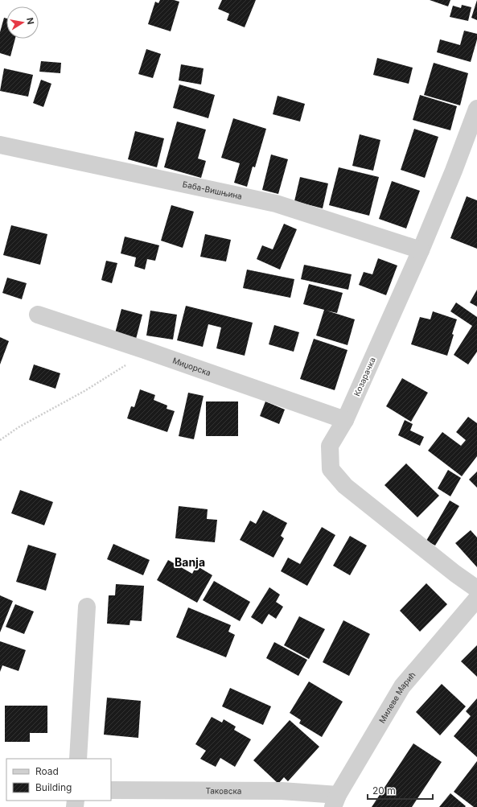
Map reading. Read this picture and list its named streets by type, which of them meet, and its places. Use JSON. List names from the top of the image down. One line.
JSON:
{"streets":{"street":["Баба-Вишњина","Миџорска","Козарачка","Милеве Марић","Таковска"]},"crossings":[["Баба-Вишњина","Козарачка"],["Миџорска","Козарачка"],["Козарачка","Милеве Марић"],["Милеве Марић","Таковска"]],"districts":["Banja"],"legend":["Road","Building"],"scale_bar":"20 m","north":"right"}
